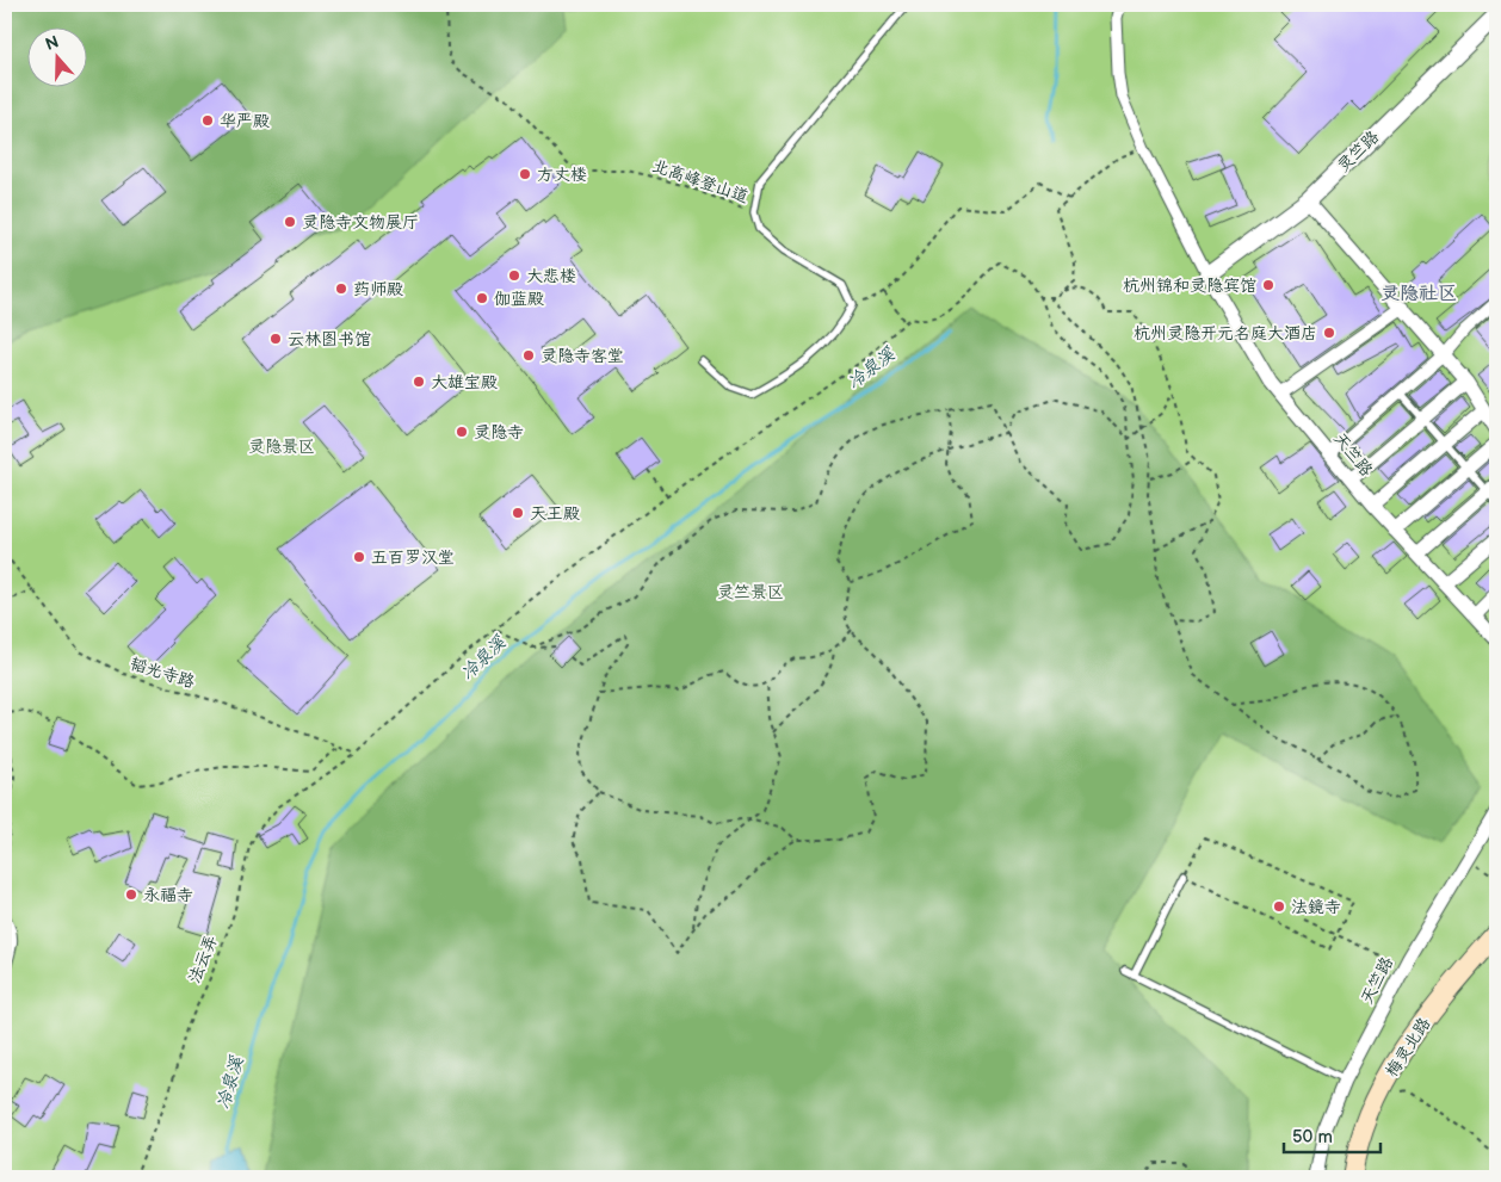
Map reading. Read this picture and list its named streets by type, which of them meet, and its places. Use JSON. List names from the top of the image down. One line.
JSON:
{"streets":{"main road":["梅灵北路"],"street":["灵竺路","天竺路"],"path":["北高峰登山道","韬光寺路","法云弄"]},"crossings":[["灵竺路","天竺路"],["韬光寺路","法云弄"]],"districts":["灵隐社区"],"water":["冷泉溪"],"parks":["灵隐景区","灵竺景区"],"places":["华严殿","方丈楼","灵隐寺文物展厅","大悲楼","杭州锦和灵隐宾馆","药师殿","伽蓝殿","杭州灵隐开元名庭大酒店","云林图书馆","灵隐寺客堂","大雄宝殿","灵隐寺","天王殿","五百罗汉堂","永福寺","法鏡寺"],"scale_bar":"50 m","north":"top"}
